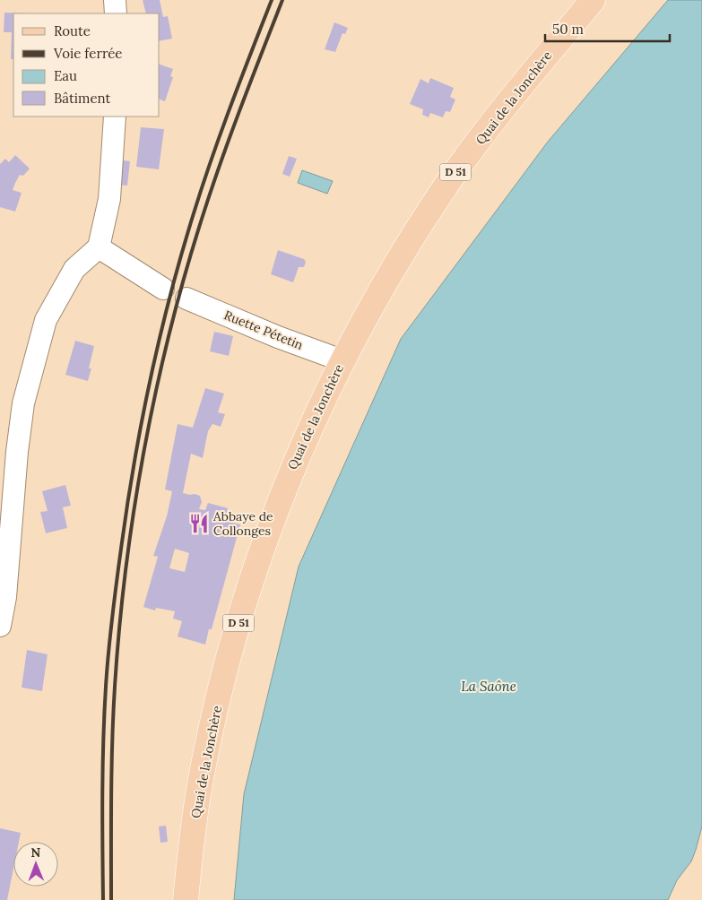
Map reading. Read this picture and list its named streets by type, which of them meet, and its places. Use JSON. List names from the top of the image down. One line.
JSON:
{"streets":{"main road":["Quai de la Jonchère","D 51"],"street":["Ruette Pétetin"]},"crossings":[["Quai de la Jonchère","Ruette Pétetin"]],"water":["La Saône"],"places":{"restaurant":["Abbaye de Collonges"]},"legend":["Route","Voie ferrée","Eau","Bâtiment"],"scale_bar":"50 m","north":"top"}
